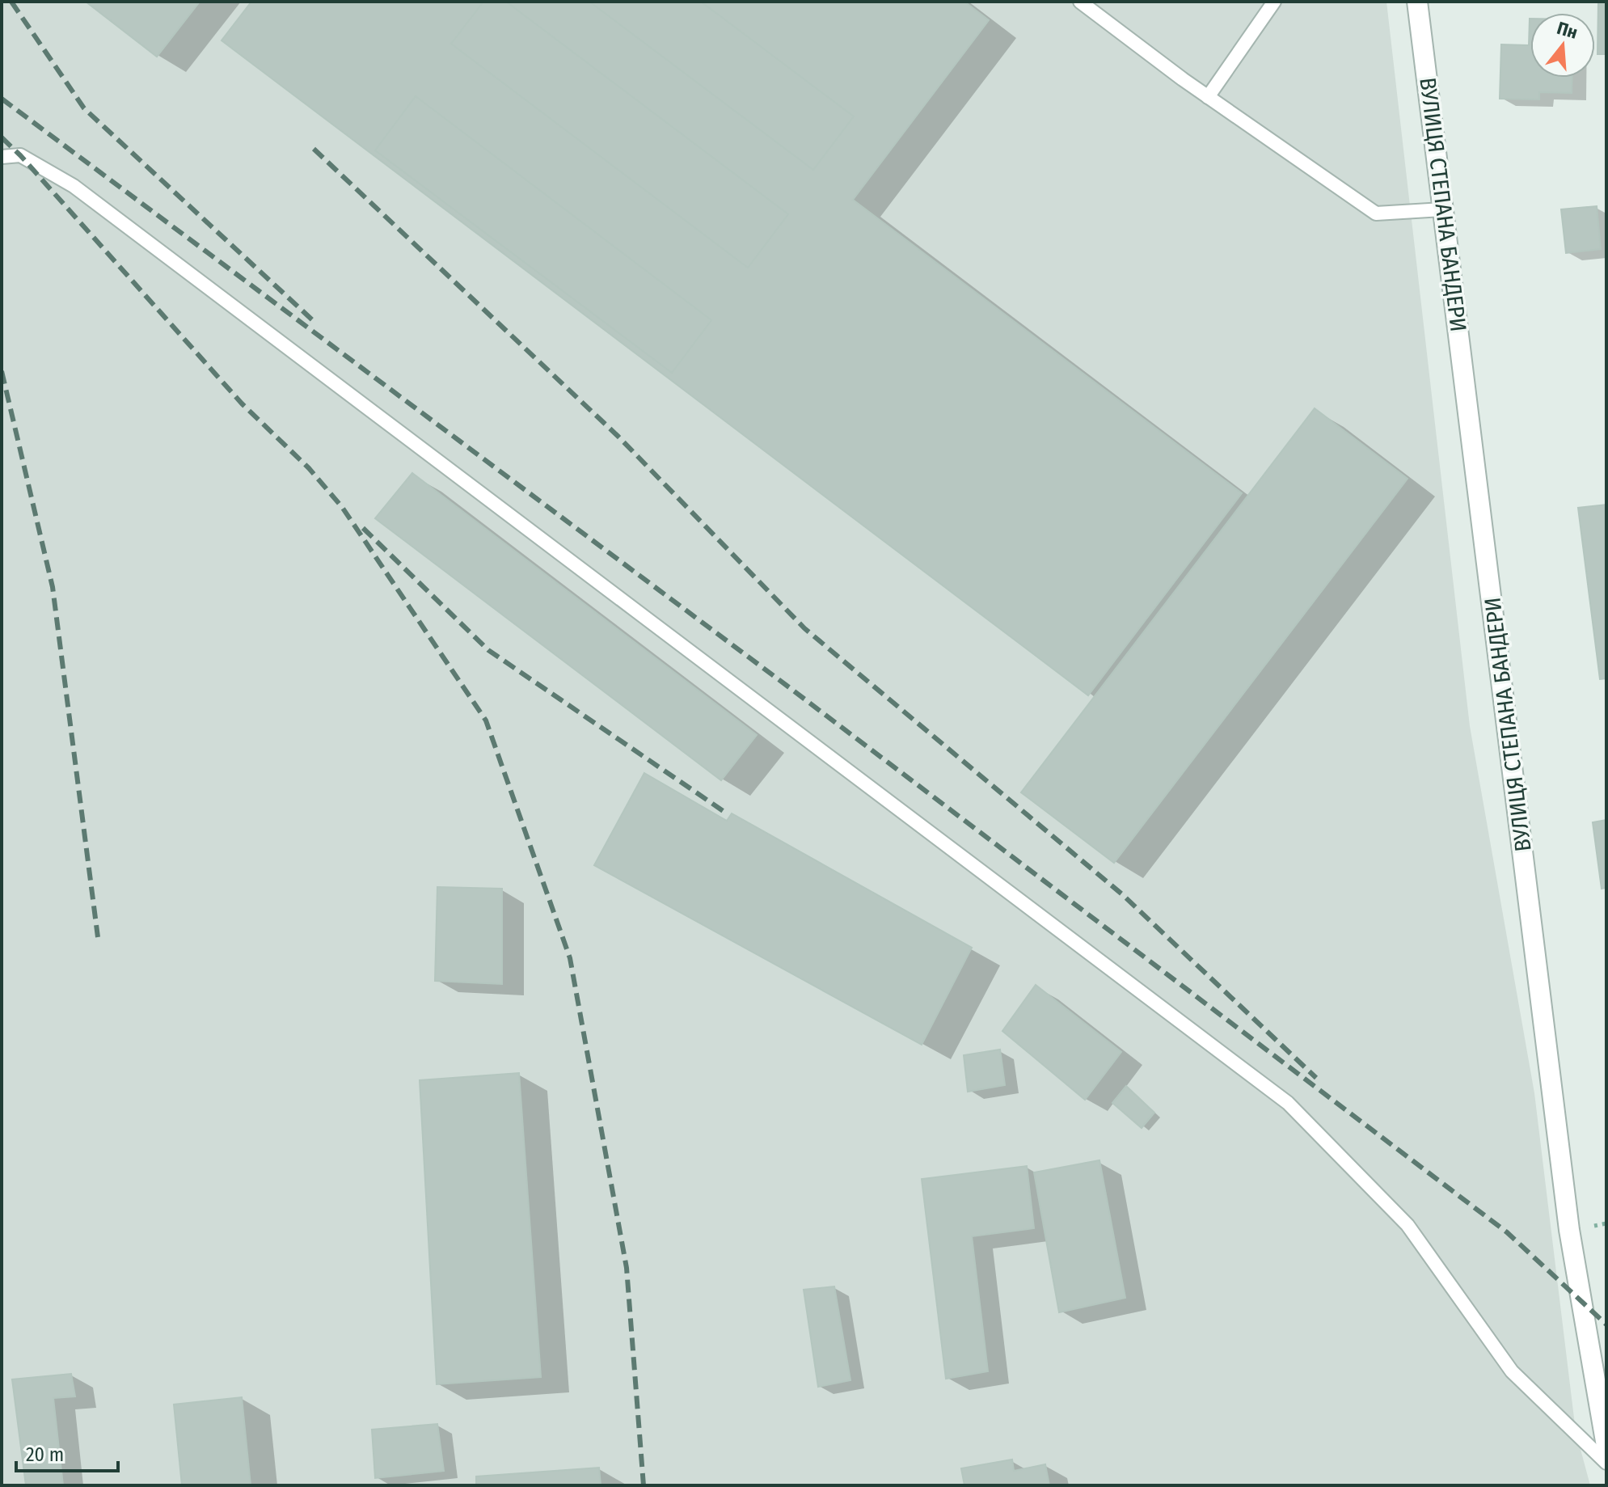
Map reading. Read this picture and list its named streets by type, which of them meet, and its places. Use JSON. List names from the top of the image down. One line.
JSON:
{"streets":{"street":["ВУЛИЦЯ СТЕПАНА БАНДЕРИ"]},"scale_bar":"20 m","north":"top"}
